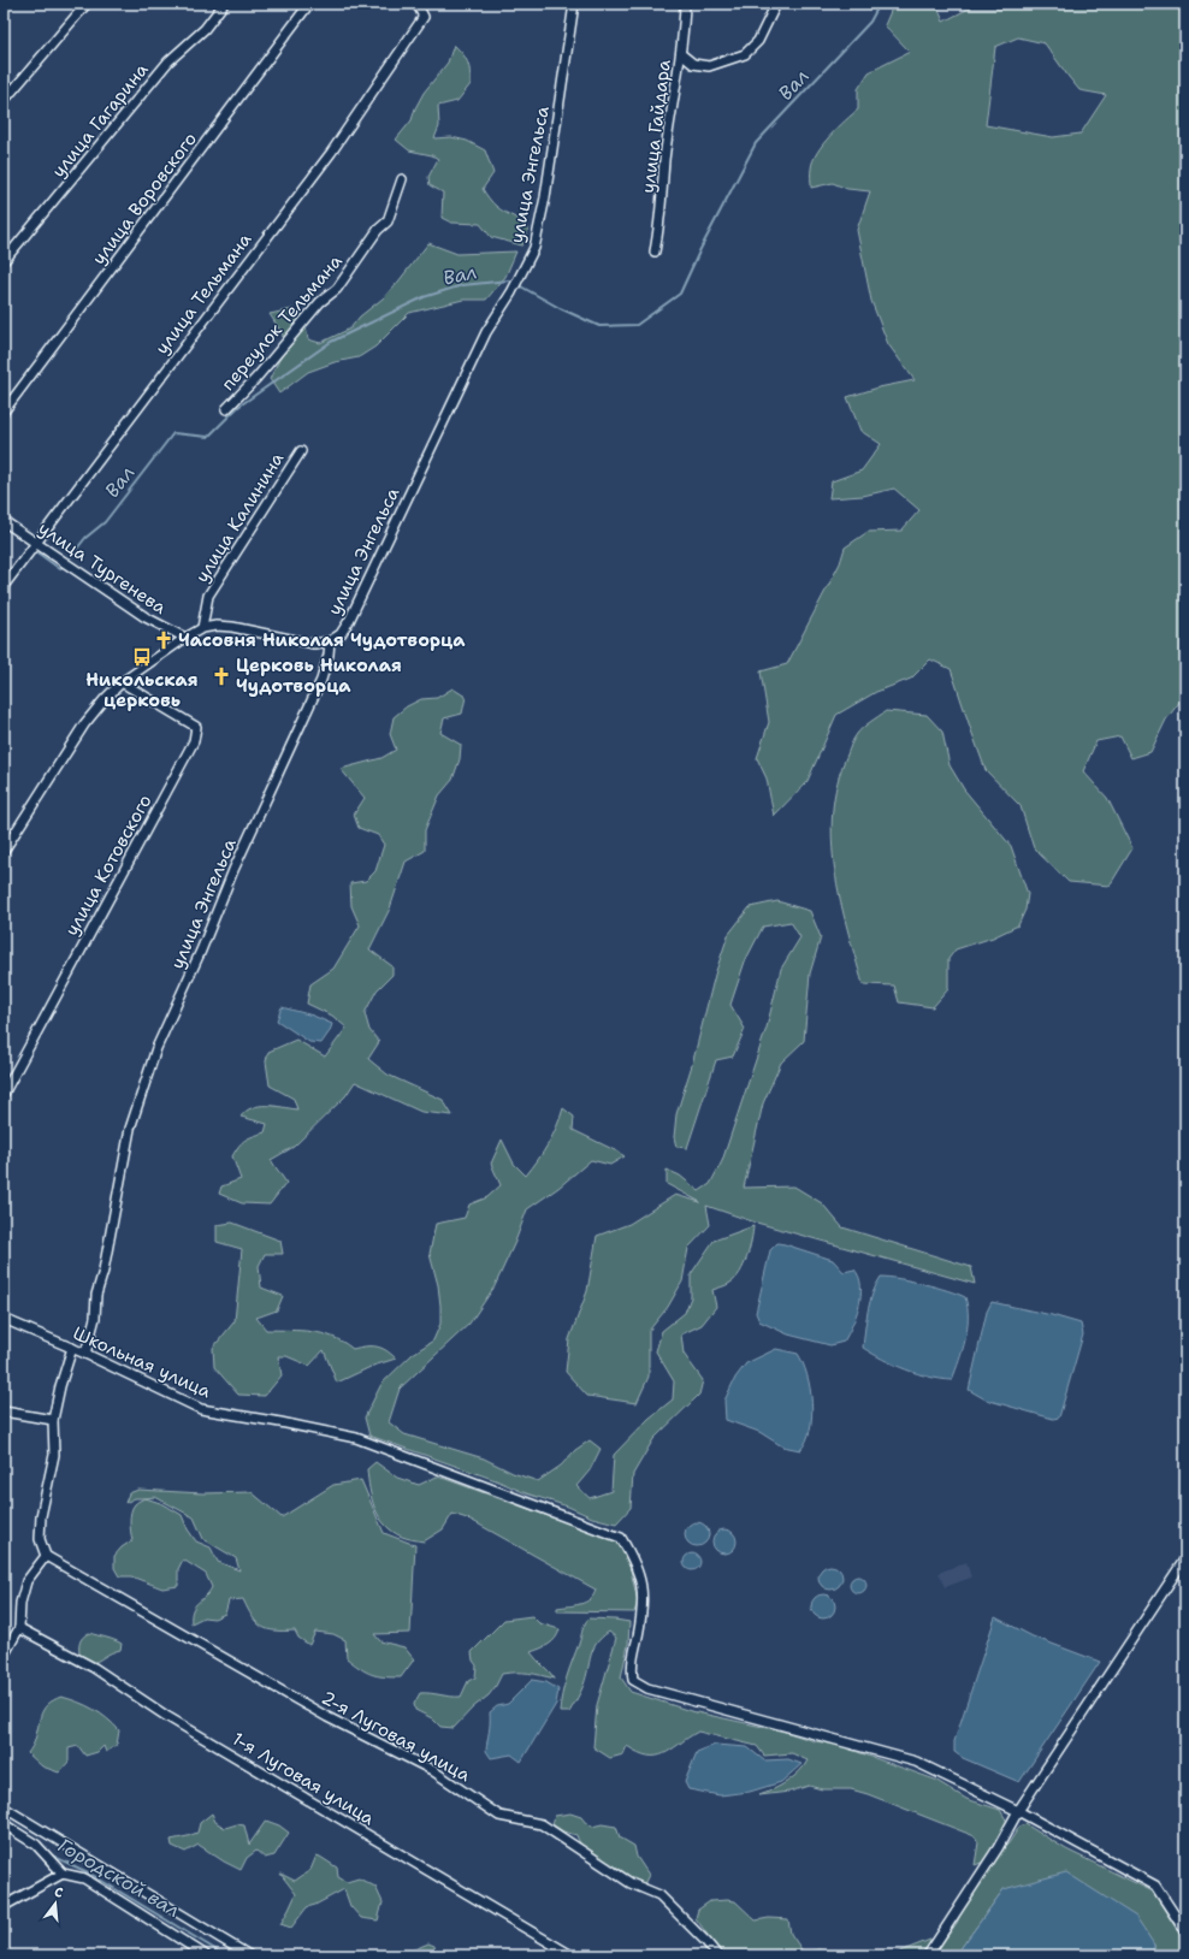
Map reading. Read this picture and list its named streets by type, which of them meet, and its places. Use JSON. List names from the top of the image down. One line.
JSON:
{"streets":{"street":["улица Гагарина","улица Гайдара","улица Энгельса","улица Воровского","улица Тельмана","переулок Тельмана","улица Калинина","улица Тургенева","улица Котовского","Школьная улица","2-я Луговая улица","1-я Луговая улица"]},"crossings":[["улица Энгельса","Школьная улица"],["улица Тельмана","улица Тургенева"]],"water":["Вал","Городской вал"],"places":{"church":["Часовня Николая Чудотворца","Церковь Николая Чудотворца"],"bus stop":["Никольская церковь"]},"north":"top"}
